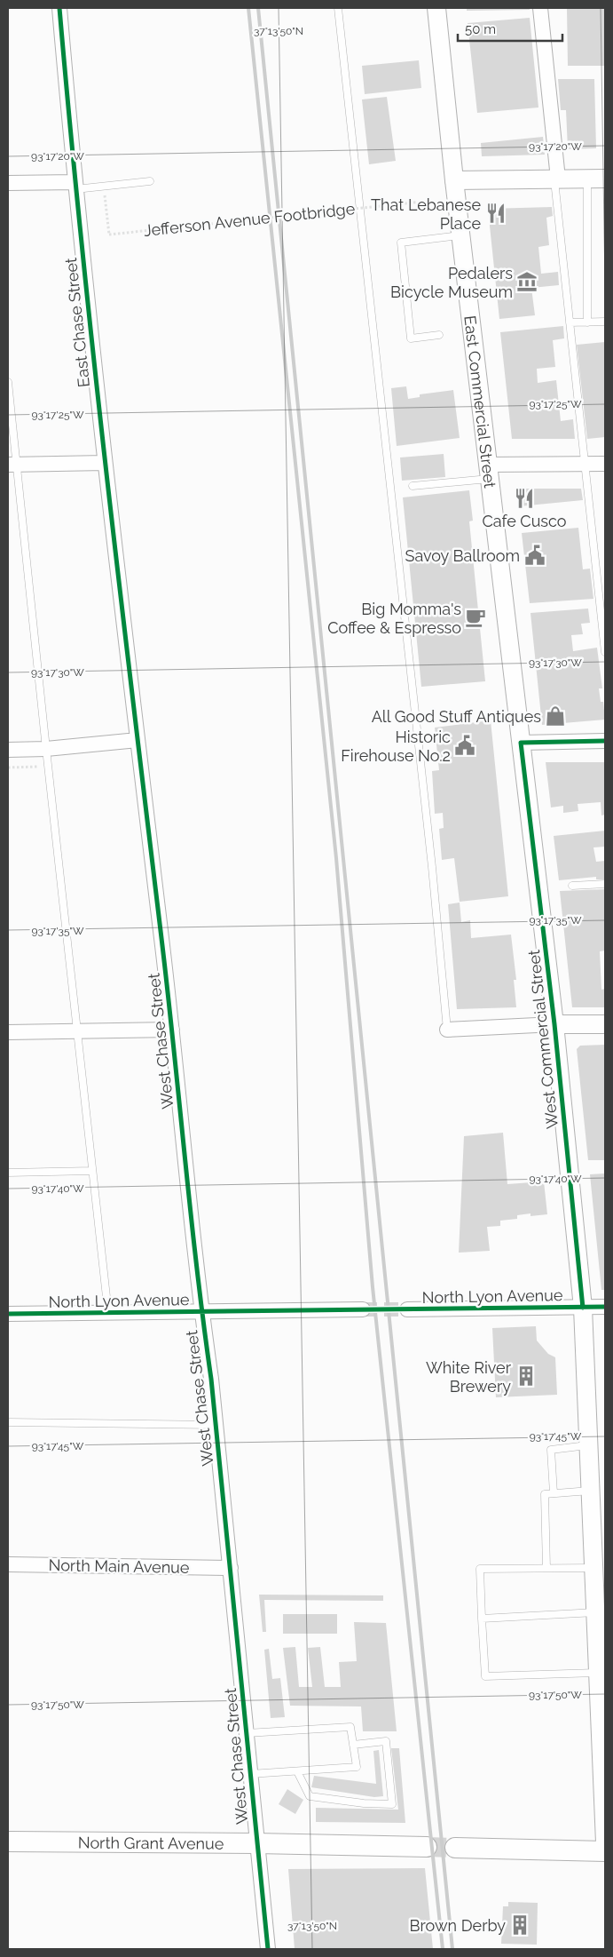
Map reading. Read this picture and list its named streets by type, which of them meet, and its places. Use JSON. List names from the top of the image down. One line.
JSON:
{"streets":{"main road":["North Grant Avenue"],"street":["East Chase Street","East Commercial Street","West Commercial Street","West Chase Street","North Lyon Avenue","North Main Avenue"],"path":["Jefferson Avenue Footbridge"]},"crossings":[["East Chase Street","West Chase Street"],["East Commercial Street","West Commercial Street"],["West Commercial Street","North Lyon Avenue"],["West Chase Street","North Lyon Avenue"],["West Chase Street","North Main Avenue"],["West Chase Street","North Grant Avenue"]],"places":{"restaurant":["That Lebanese Place","Cafe Cusco"],"museum":["Pedalers Bicycle Museum"],"public building":["Savoy Ballroom","Historic Firehouse No.2"],"cafe":["Big Momma's Coffee & Espresso"],"shop":["All Good Stuff Antiques"],"building":["White River Brewery","Brown Derby"]},"scale_bar":"50 m","coordinates":["37°13'50\"N","93°17'20\"W","93°17'25\"W","93°17'30\"W","93°17'35\"W","93°17'40\"W","93°17'45\"W","93°17'50\"W"]}
